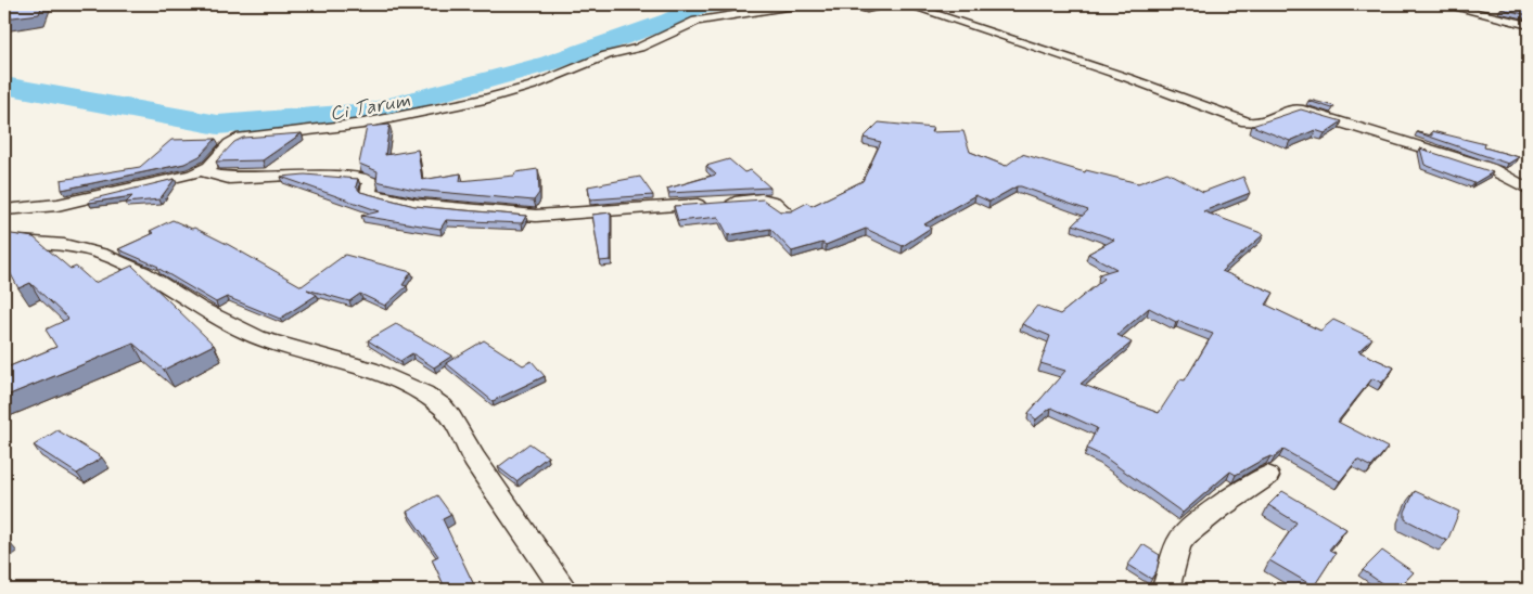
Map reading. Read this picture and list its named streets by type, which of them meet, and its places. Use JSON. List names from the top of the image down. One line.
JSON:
{"water":["Ci Tarum"]}
